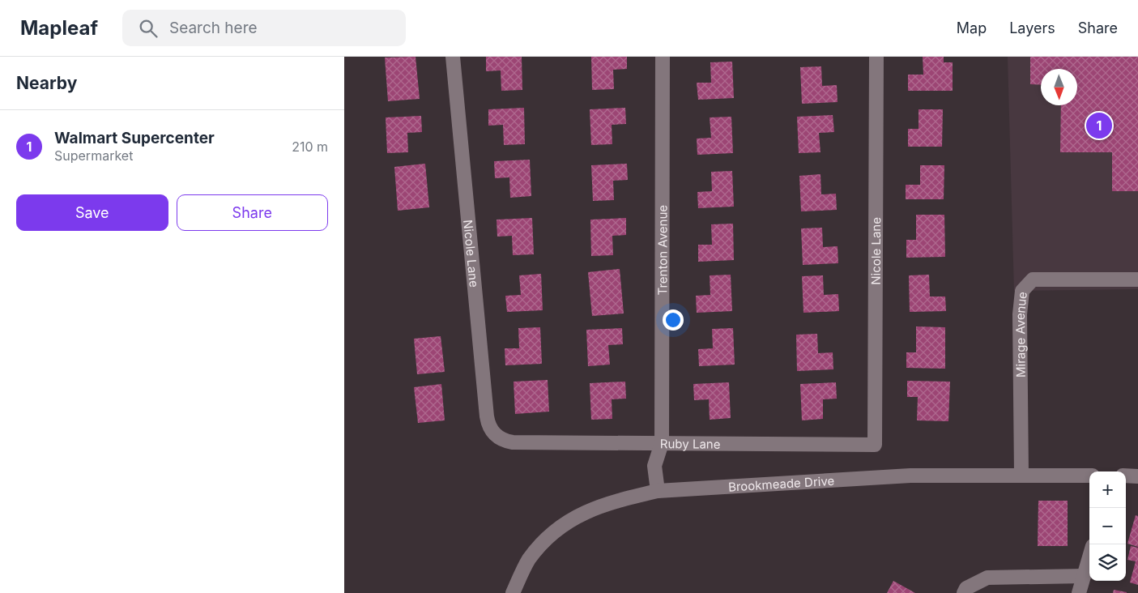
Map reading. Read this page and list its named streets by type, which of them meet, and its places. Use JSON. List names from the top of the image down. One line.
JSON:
{"streets":{"street":["Trenton Avenue","Nicole Lane","Mirage Avenue","Ruby Lane","Brookmeade Drive"]},"crossings":[["Trenton Avenue","Ruby Lane"],["Trenton Avenue","Brookmeade Drive"],["Nicole Lane","Ruby Lane"],["Mirage Avenue","Brookmeade Drive"]],"north":"bottom","page":{"header":"Mapleaf","search":"Search here","nav":["Map","Layers","Share"],"heading":"Nearby","list":[{"mark":"1","name":"Walmart Supercenter","note":"Supermarket","value":"210 m"}],"pins":"1","buttons":["Save","Share"],"map_buttons":["+","−"]}}
